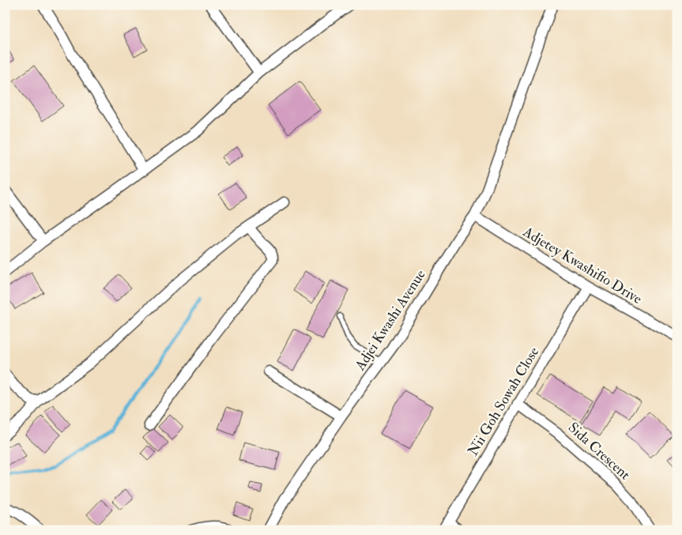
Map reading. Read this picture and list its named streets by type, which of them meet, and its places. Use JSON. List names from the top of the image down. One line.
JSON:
{"streets":{"street":["Adjetey Kwashifio Drive","Adjei Kwashi Avenue","Nii Goh Sowah Close","Sida Crescent"]},"crossings":[["Adjetey Kwashifio Drive","Adjei Kwashi Avenue"],["Adjetey Kwashifio Drive","Nii Goh Sowah Close"],["Nii Goh Sowah Close","Sida Crescent"]]}
